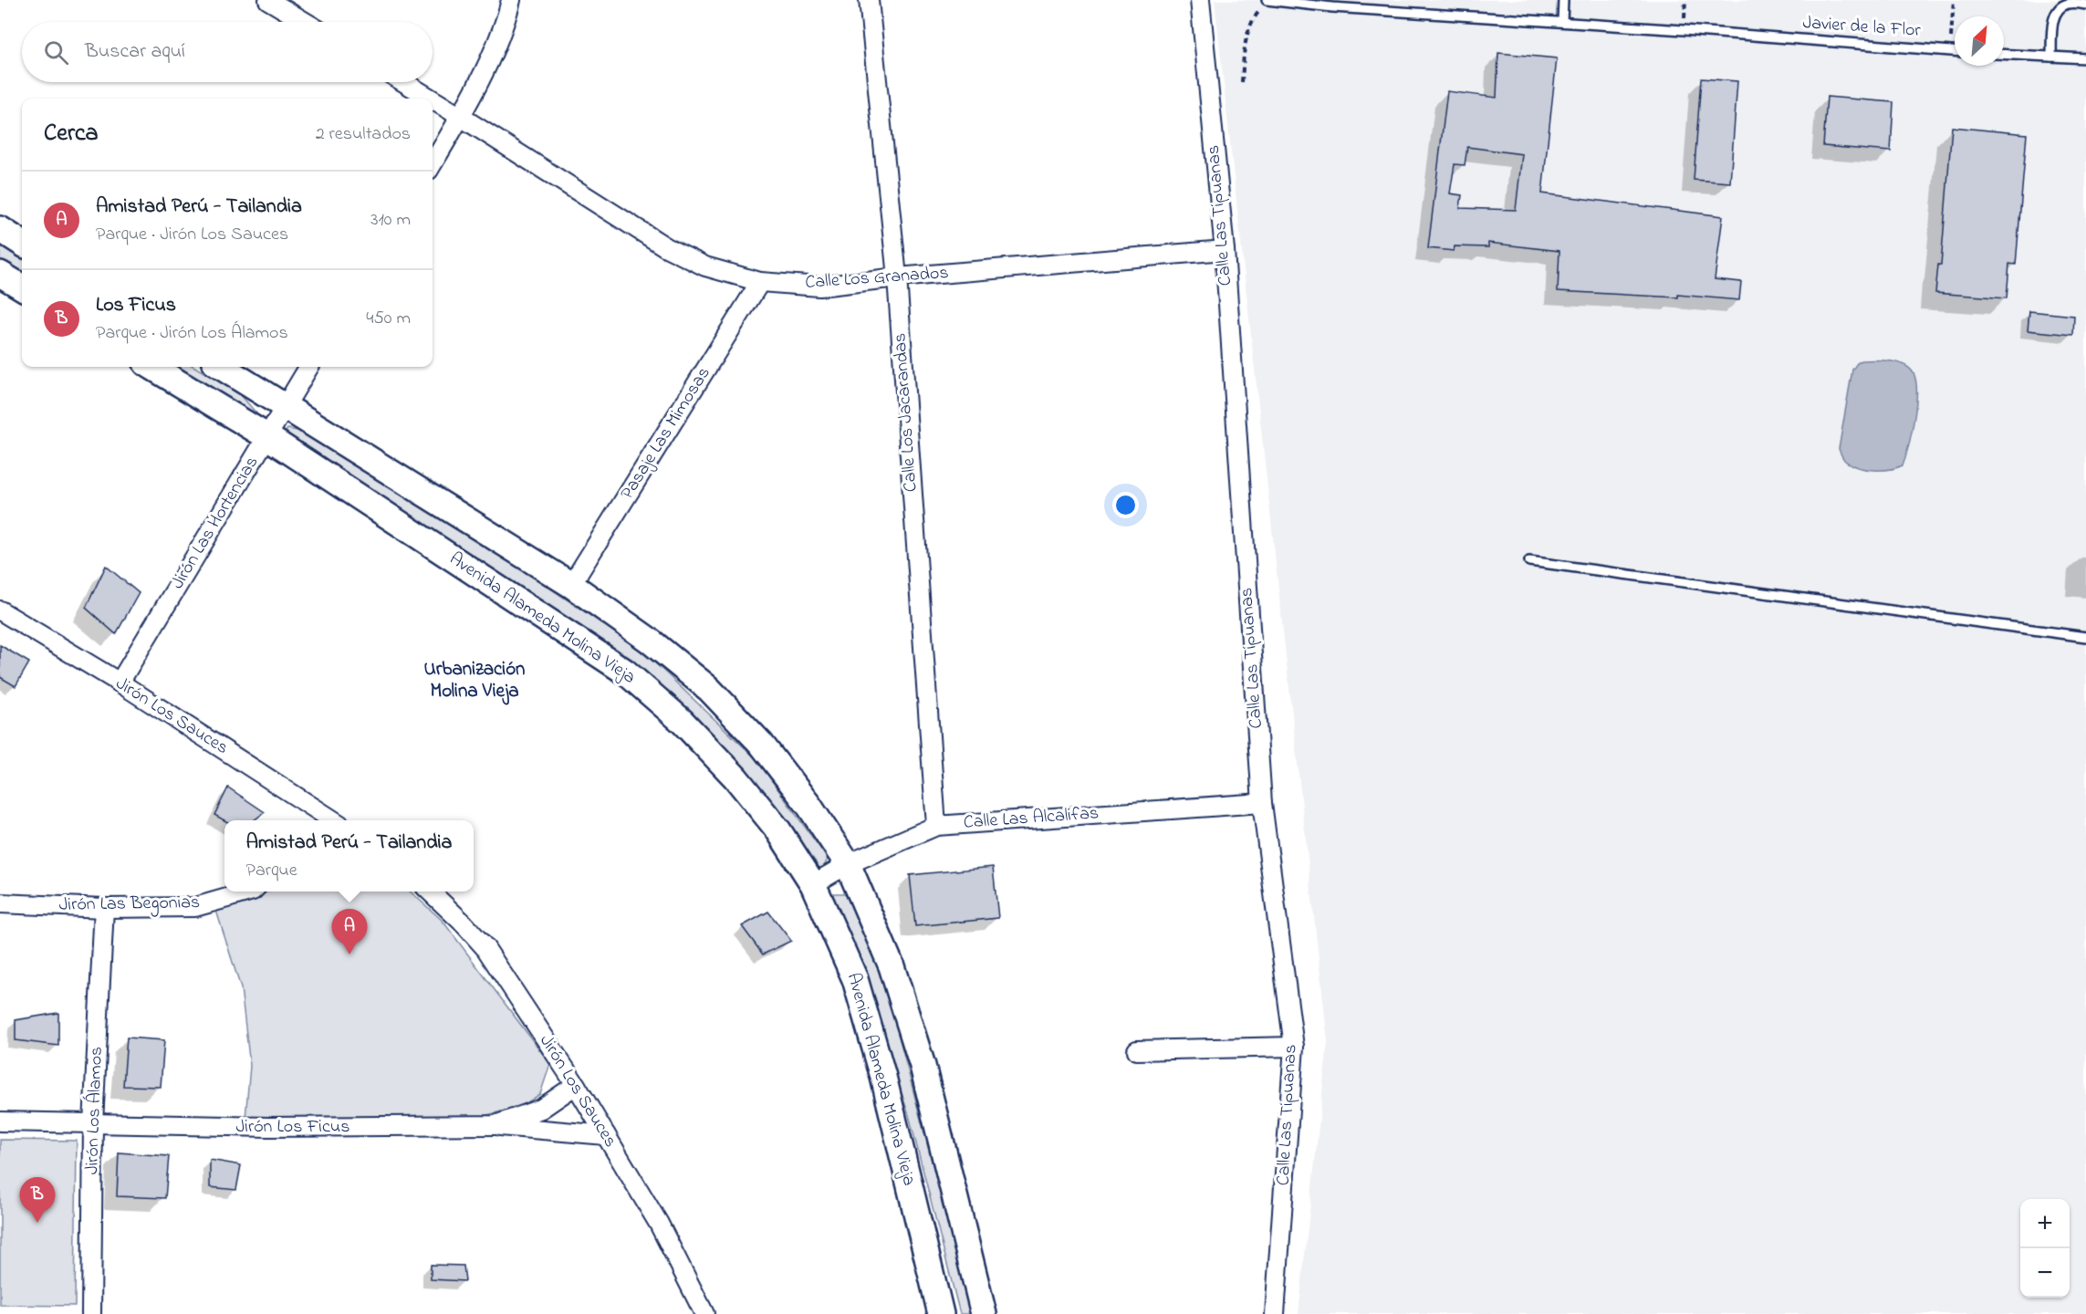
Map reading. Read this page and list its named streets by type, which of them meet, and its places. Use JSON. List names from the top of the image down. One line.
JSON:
{"streets":{"street":["Calle Las Tipuanas","Calle Los Granados","Calle Los Jacarandas","Pasaje Las Mimosas","Jirón Las Hortencias","Avenida Alameda Molina Vieja","Jirón Los Sauces","Calle Las Alcalifas","Jirón Las Begonias","Jirón Los Álamos","Jirón Los Ficus"],"lane":["Javier de la Flor"]},"crossings":[["Calle Las Tipuanas","Calle Los Granados"],["Calle Las Tipuanas","Calle Las Alcalifas"],["Calle Los Granados","Calle Los Jacarandas"],["Calle Los Granados","Pasaje Las Mimosas"],["Calle Los Jacarandas","Calle Las Alcalifas"],["Jirón Las Hortencias","Avenida Alameda Molina Vieja"],["Jirón Las Hortencias","Jirón Los Sauces"],["Avenida Alameda Molina Vieja","Calle Las Alcalifas"],["Jirón Los Sauces","Jirón Los Ficus"],["Jirón Las Begonias","Jirón Los Álamos"],["Jirón Los Álamos","Jirón Los Ficus"]],"districts":["Urbanización Molina Vieja"],"north":"top right","page":{"search":"Buscar aquí","heading":["Cerca","2 resultados"],"list":[{"mark":"A","name":"Amistad Perú - Tailandia","note":"Parque · Jirón Los Sauces","value":"310 m"},{"mark":"B","name":"Los Ficus","note":"Parque · Jirón Los Álamos","value":"450 m"}],"popup":["Amistad Perú - Tailandia","Parque"],"pins":["A","B"],"map_buttons":["+","−"]}}
